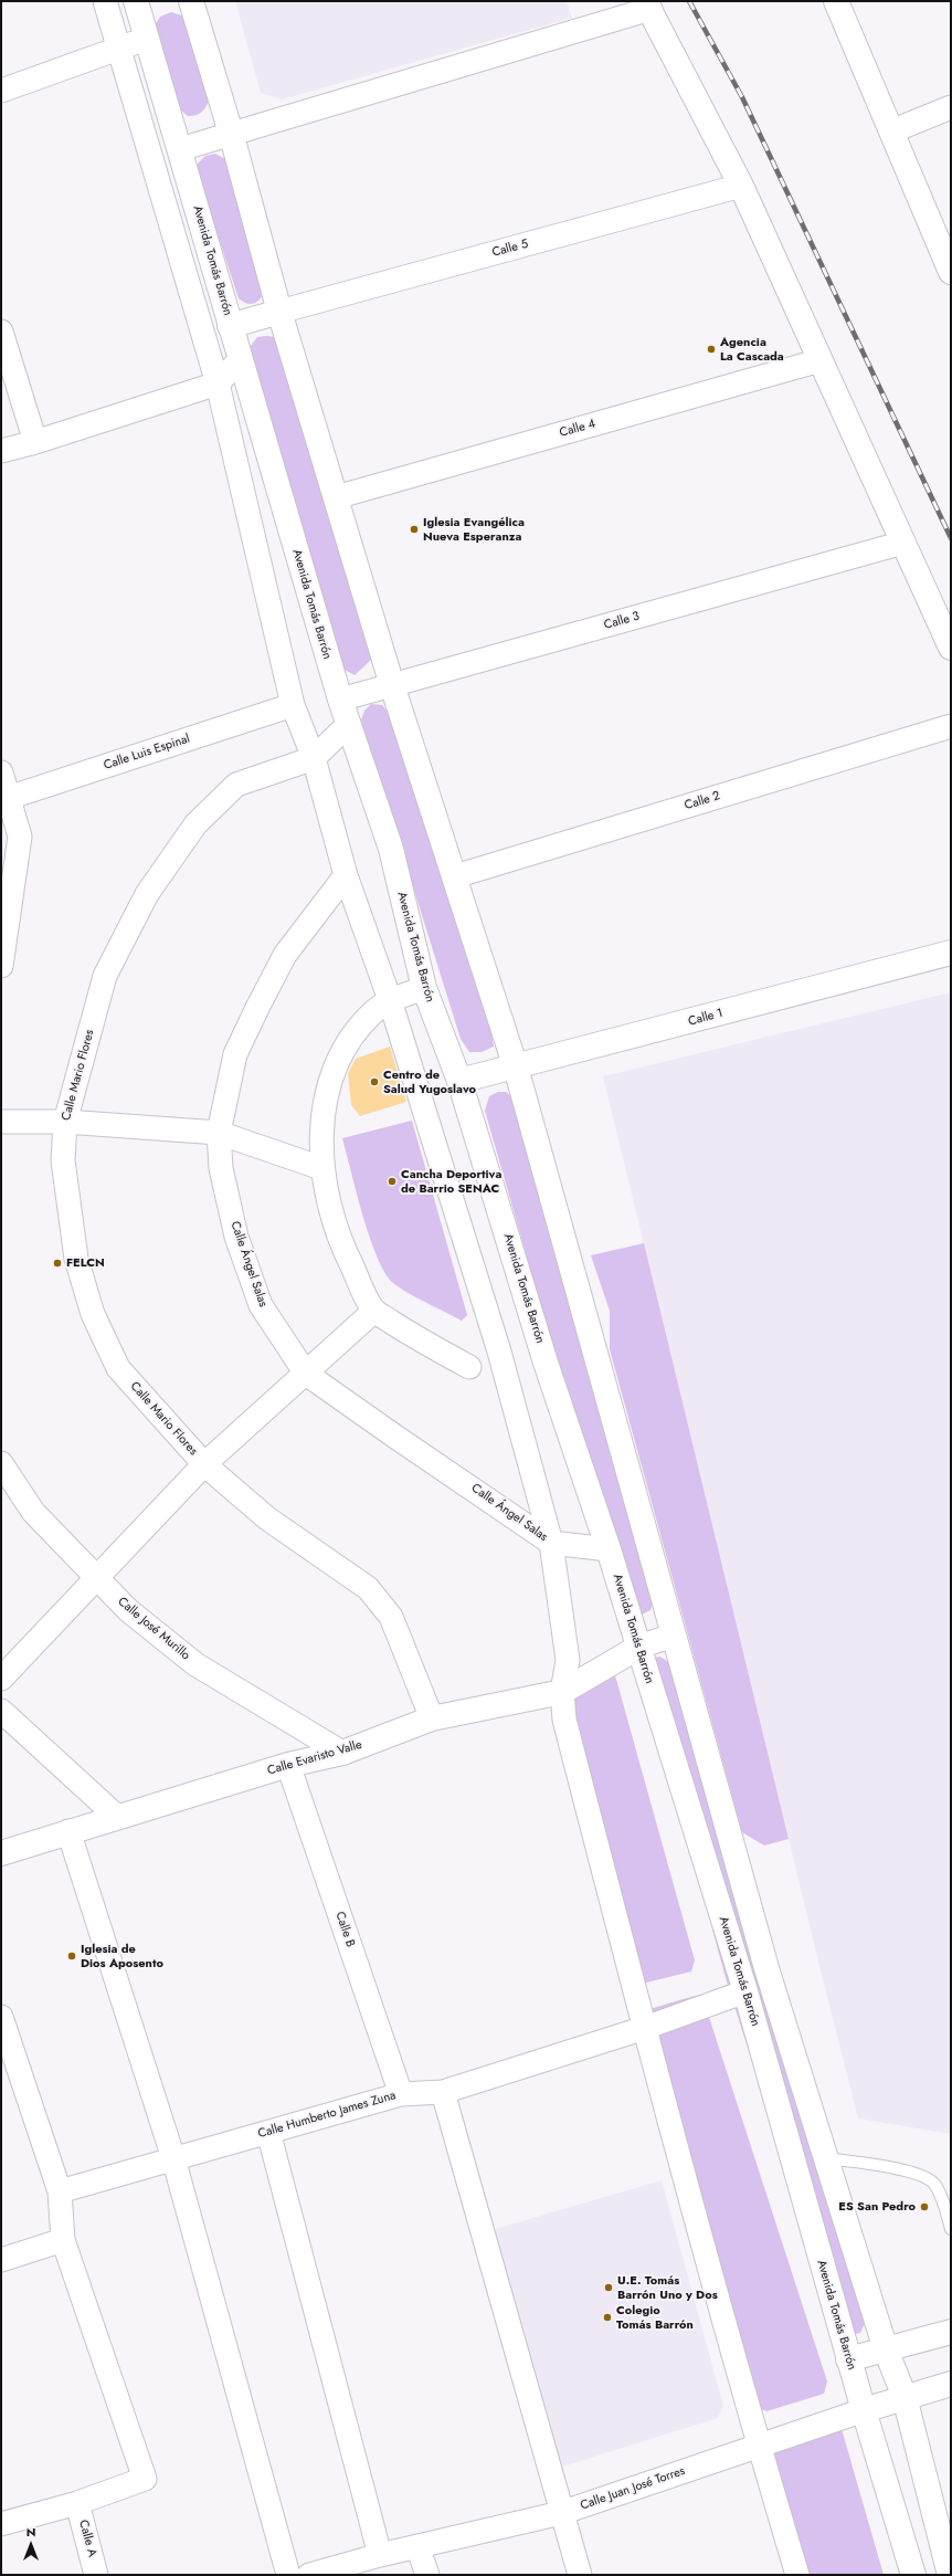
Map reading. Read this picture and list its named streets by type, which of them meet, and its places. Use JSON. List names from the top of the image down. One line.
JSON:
{"streets":{"main road":["Avenida Tomás Barrón","Calle 1","Calle Evaristo Valle","Calle Juan José Torres"],"street":["Calle 5","Calle 4","Calle 3","Calle Luis Espinal","Calle 2","Calle Mario Flores","Calle Ángel Salas","Calle José Murillo","Calle B","Calle Humberto James Zuna","Calle A"]},"crossings":[["Avenida Tomás Barrón","Calle 3"],["Avenida Tomás Barrón","Calle 1"],["Avenida Tomás Barrón","Calle Mario Flores"],["Avenida Tomás Barrón","Calle Ángel Salas"],["Avenida Tomás Barrón","Calle Evaristo Valle"],["Avenida Tomás Barrón","Calle Humberto James Zuna"],["Avenida Tomás Barrón","Calle Juan José Torres"],["Calle Mario Flores","Calle Evaristo Valle"],["Calle José Murillo","Calle Evaristo Valle"],["Calle Evaristo Valle","Calle B"],["Calle B","Calle Humberto James Zuna"]],"places":["Agencia La Cascada","Iglesia Evangélica Nueva Esperanza","Centro de Salud Yugoslavo","Cancha Deportiva de Barrio SENAC","FELCN","Iglesia de Dios Aposento","ES San Pedro","U.E. Tomás Barrón Uno y Dos","Colegio Tomás Barrón"],"north":"top"}
